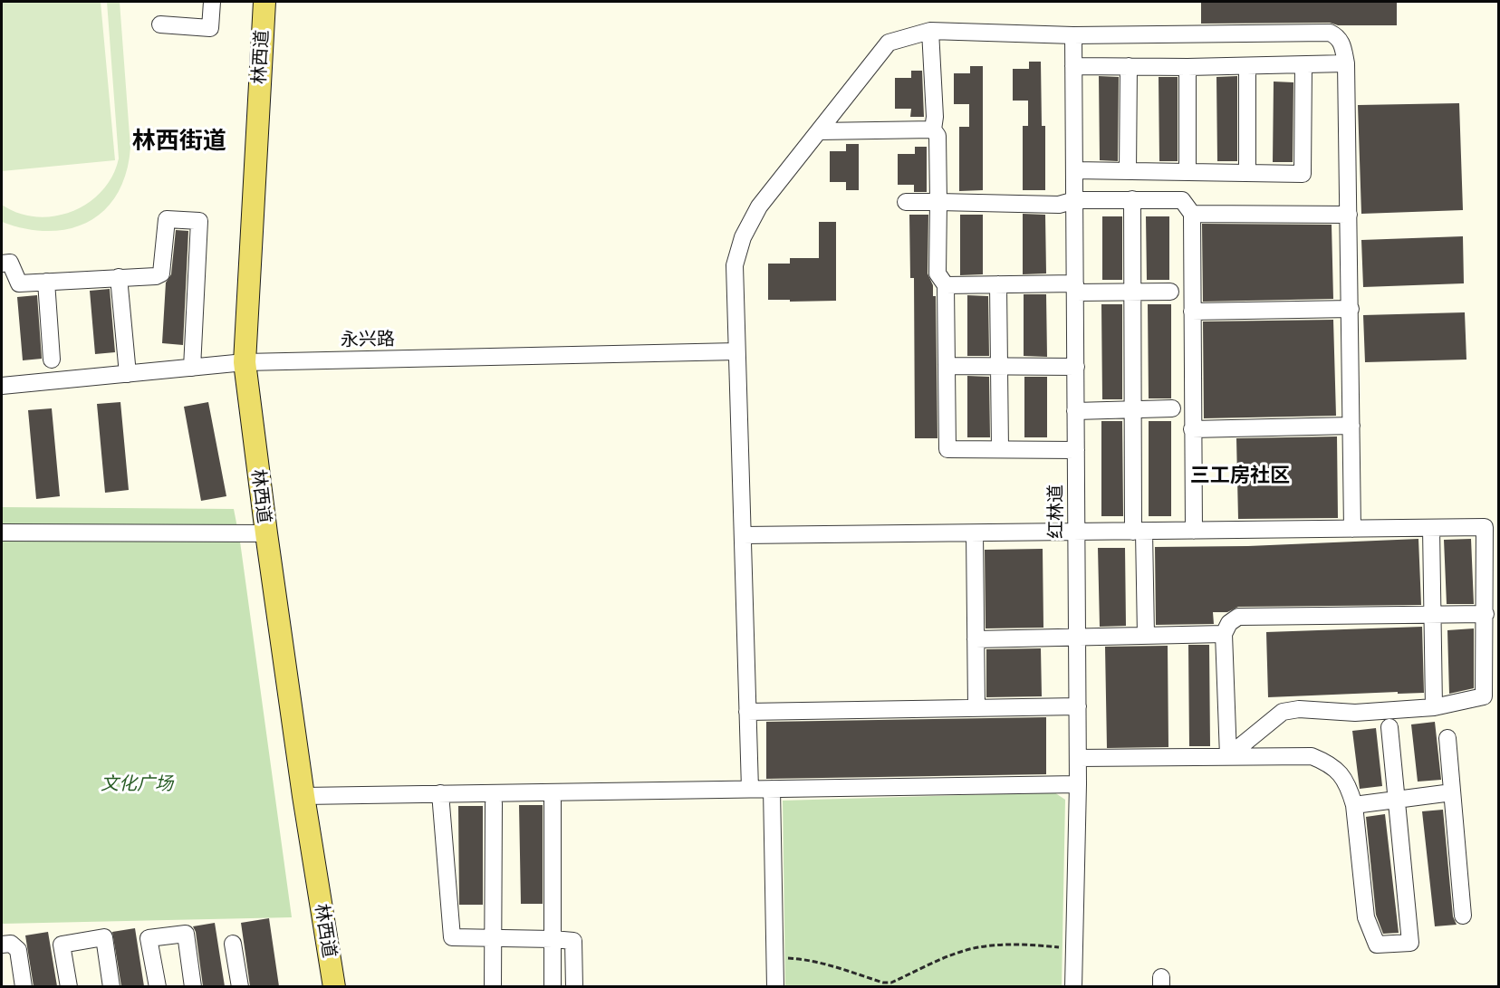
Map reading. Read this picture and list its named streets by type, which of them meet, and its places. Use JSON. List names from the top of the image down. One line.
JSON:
{"streets":{"main road":["林西道"],"street":["永兴路","红林道"]},"crossings":[["林西道","永兴路"]],"districts":["林西街道","三工房社区"],"parks":["文化广场"]}
